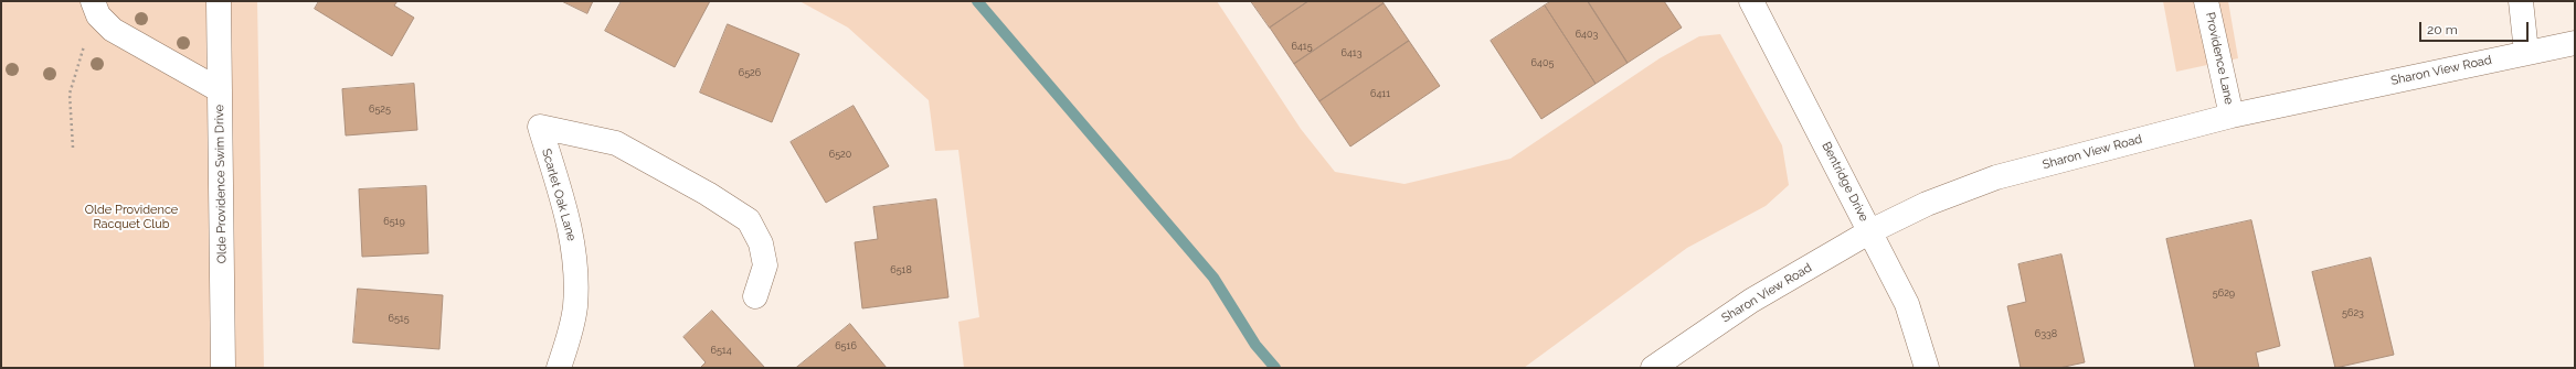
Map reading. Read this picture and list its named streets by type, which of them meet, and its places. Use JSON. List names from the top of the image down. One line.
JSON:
{"streets":{"street":["Providence Lane","Sharon View Road","Bentridge Drive","Olde Providence Swim Drive","Scarlet Oak Lane"]},"crossings":[["Providence Lane","Sharon View Road"],["Sharon View Road","Bentridge Drive"]],"parks":["Olde Providence Racquet Club"],"house_numbers":["6403","6415","6413","6405","6526","6411","6525","6520","6519","6518","5629","5623","6515","6338","6516","6514"],"scale_bar":"20 m"}
